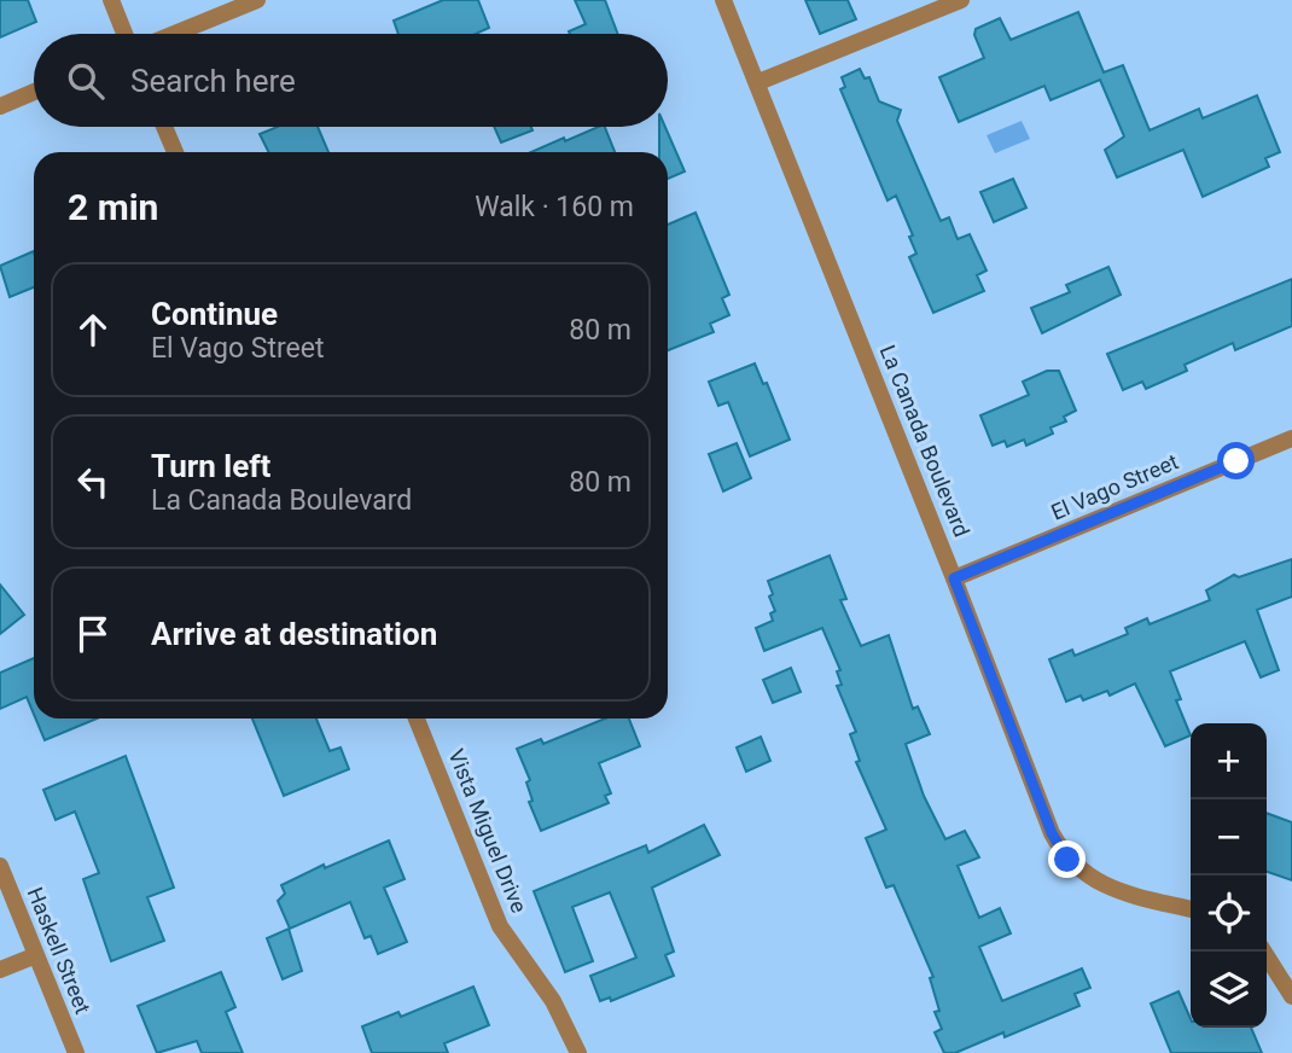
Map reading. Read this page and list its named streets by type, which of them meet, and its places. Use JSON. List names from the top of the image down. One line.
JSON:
{"streets":{"street":["La Canada Boulevard","El Vago Street","Vista Miguel Drive","Haskell Street"]},"crossings":[["La Canada Boulevard","El Vago Street"]],"page":{"search":"Search here","heading":["2 min","Walk · 160 m"],"list":[["Continue","El Vago Street","80 m"],["Turn left","La Canada Boulevard","80 m"],"Arrive at destination"],"map_buttons":["+","−"]}}
